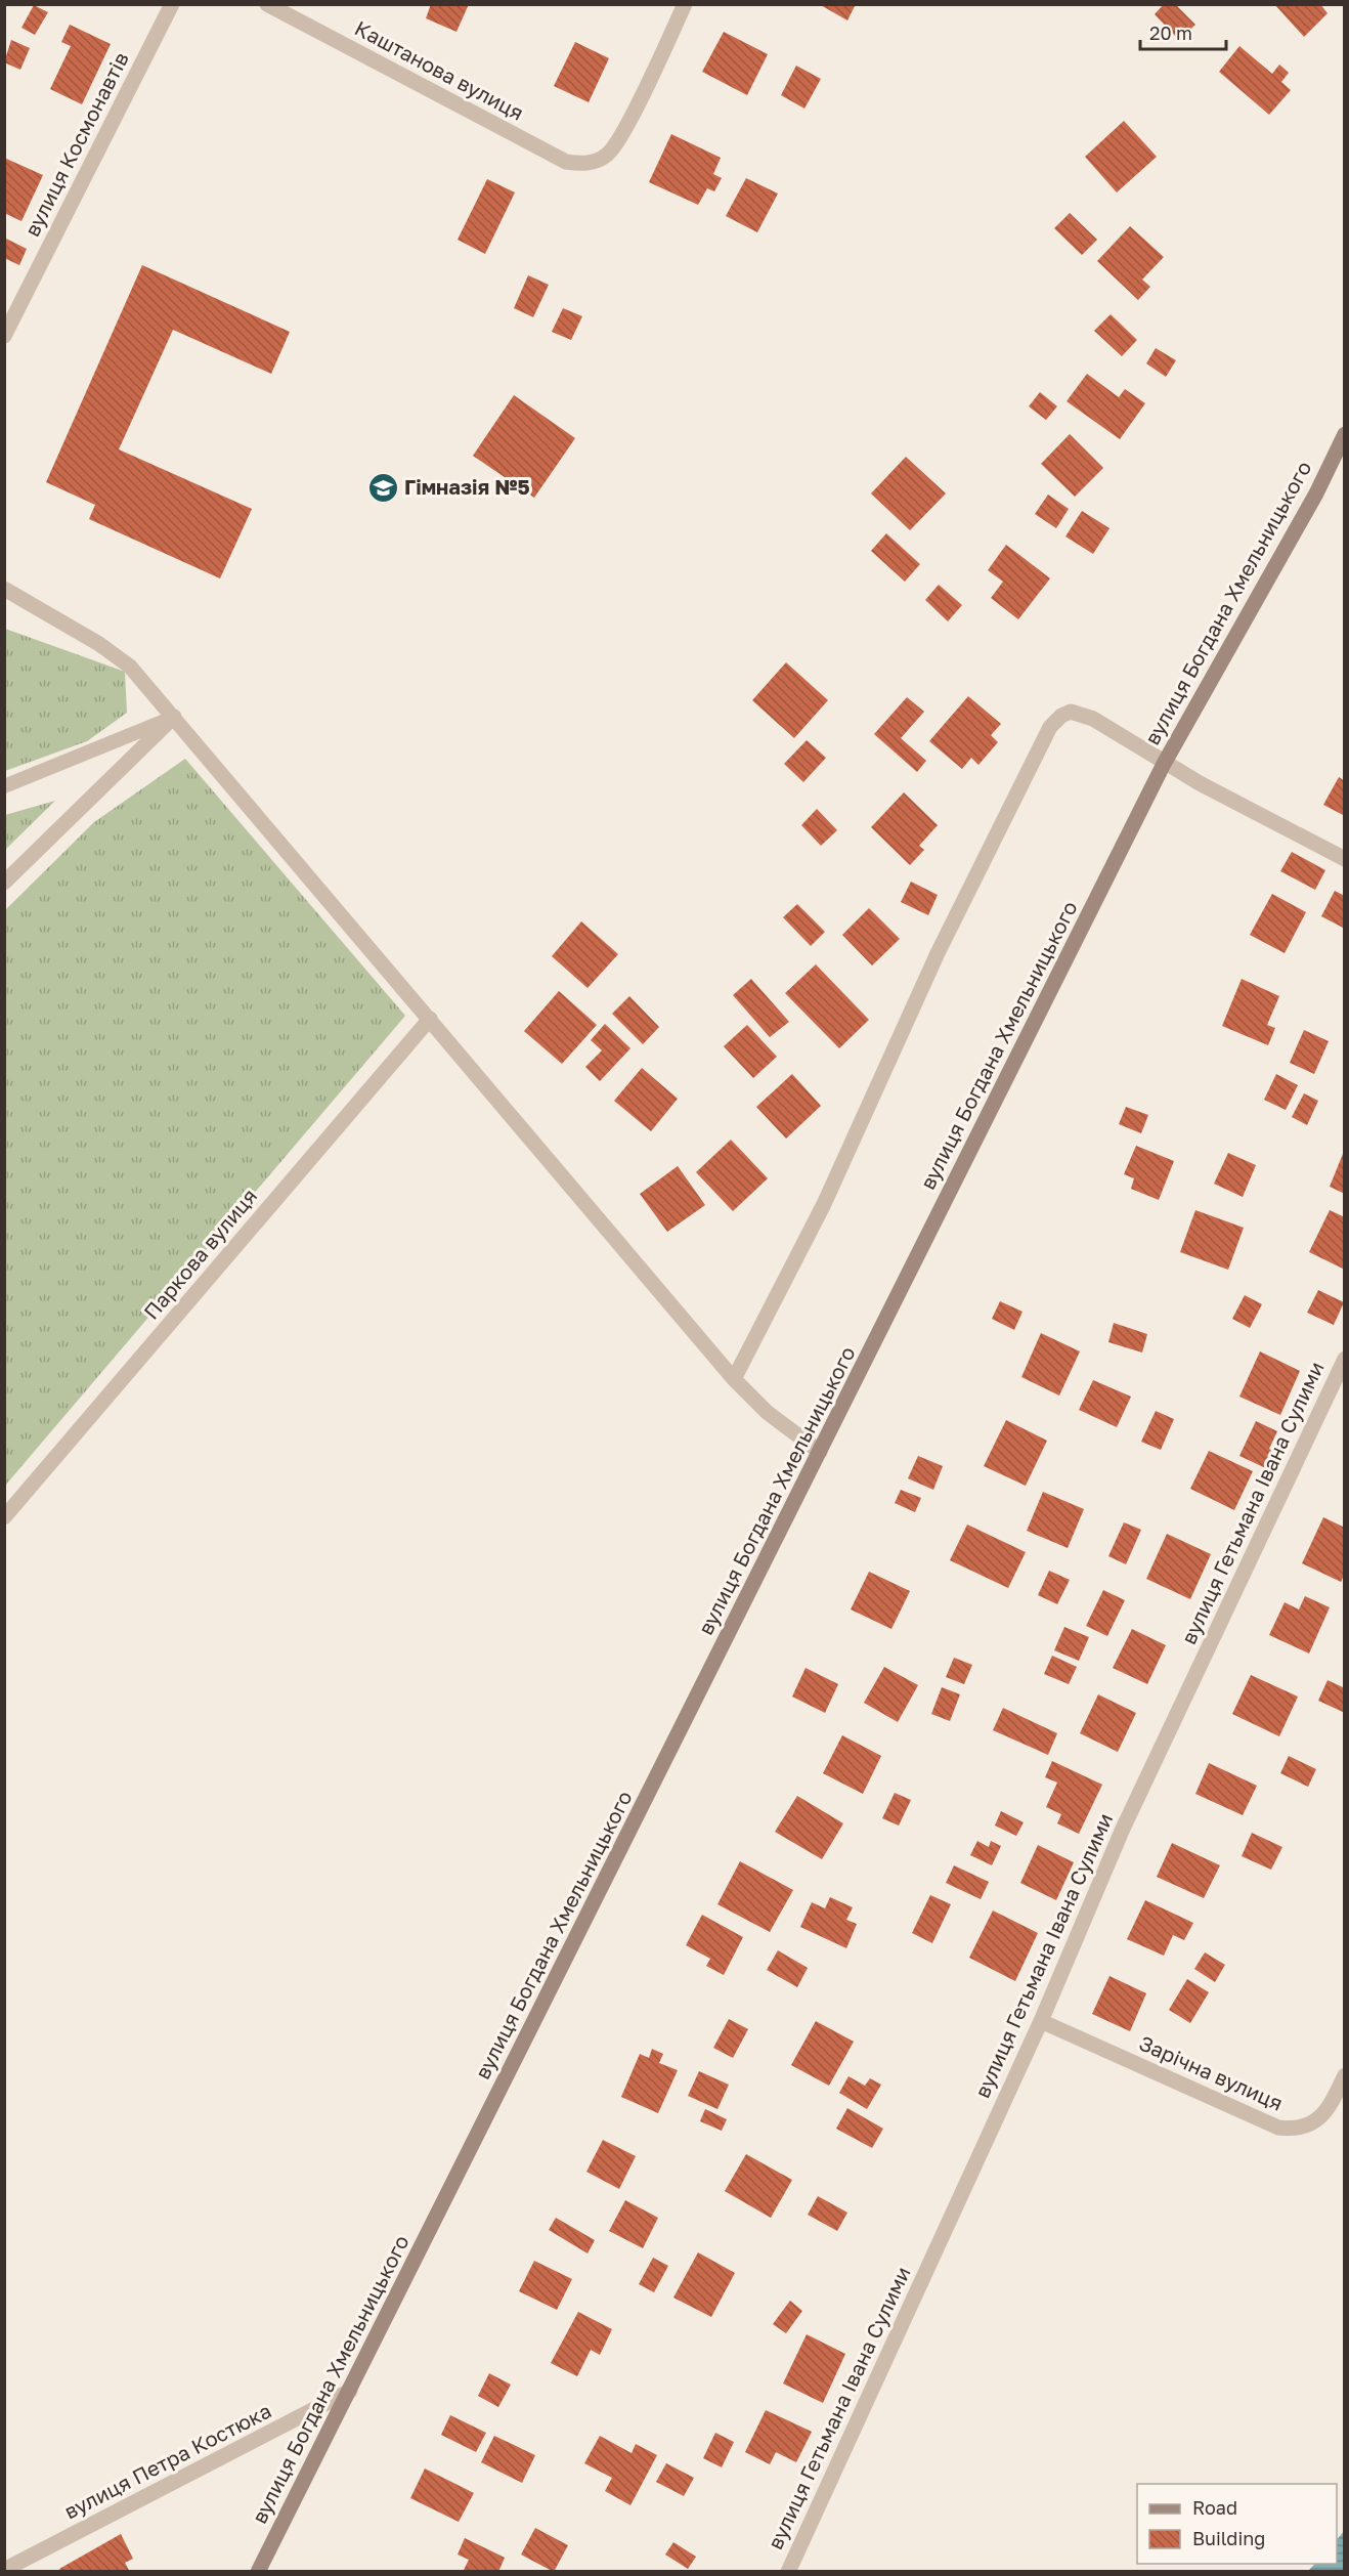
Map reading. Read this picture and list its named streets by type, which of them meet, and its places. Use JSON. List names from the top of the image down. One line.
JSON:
{"streets":{"main road":["вулиця Богдана Хмельницького"],"street":["Каштанова вулиця","вулиця Космонавтів","Паркова вулиця","вулиця Гетьмана Івана Сулими","Зарічна вулиця","вулиця Петра Костюка"]},"crossings":[["вулиця Богдана Хмельницького","вулиця Петра Костюка"],["вулиця Гетьмана Івана Сулими","Зарічна вулиця"]],"places":{"school or university":["Гімназія №5"]},"legend":["Road","Building"],"scale_bar":"20 m"}
